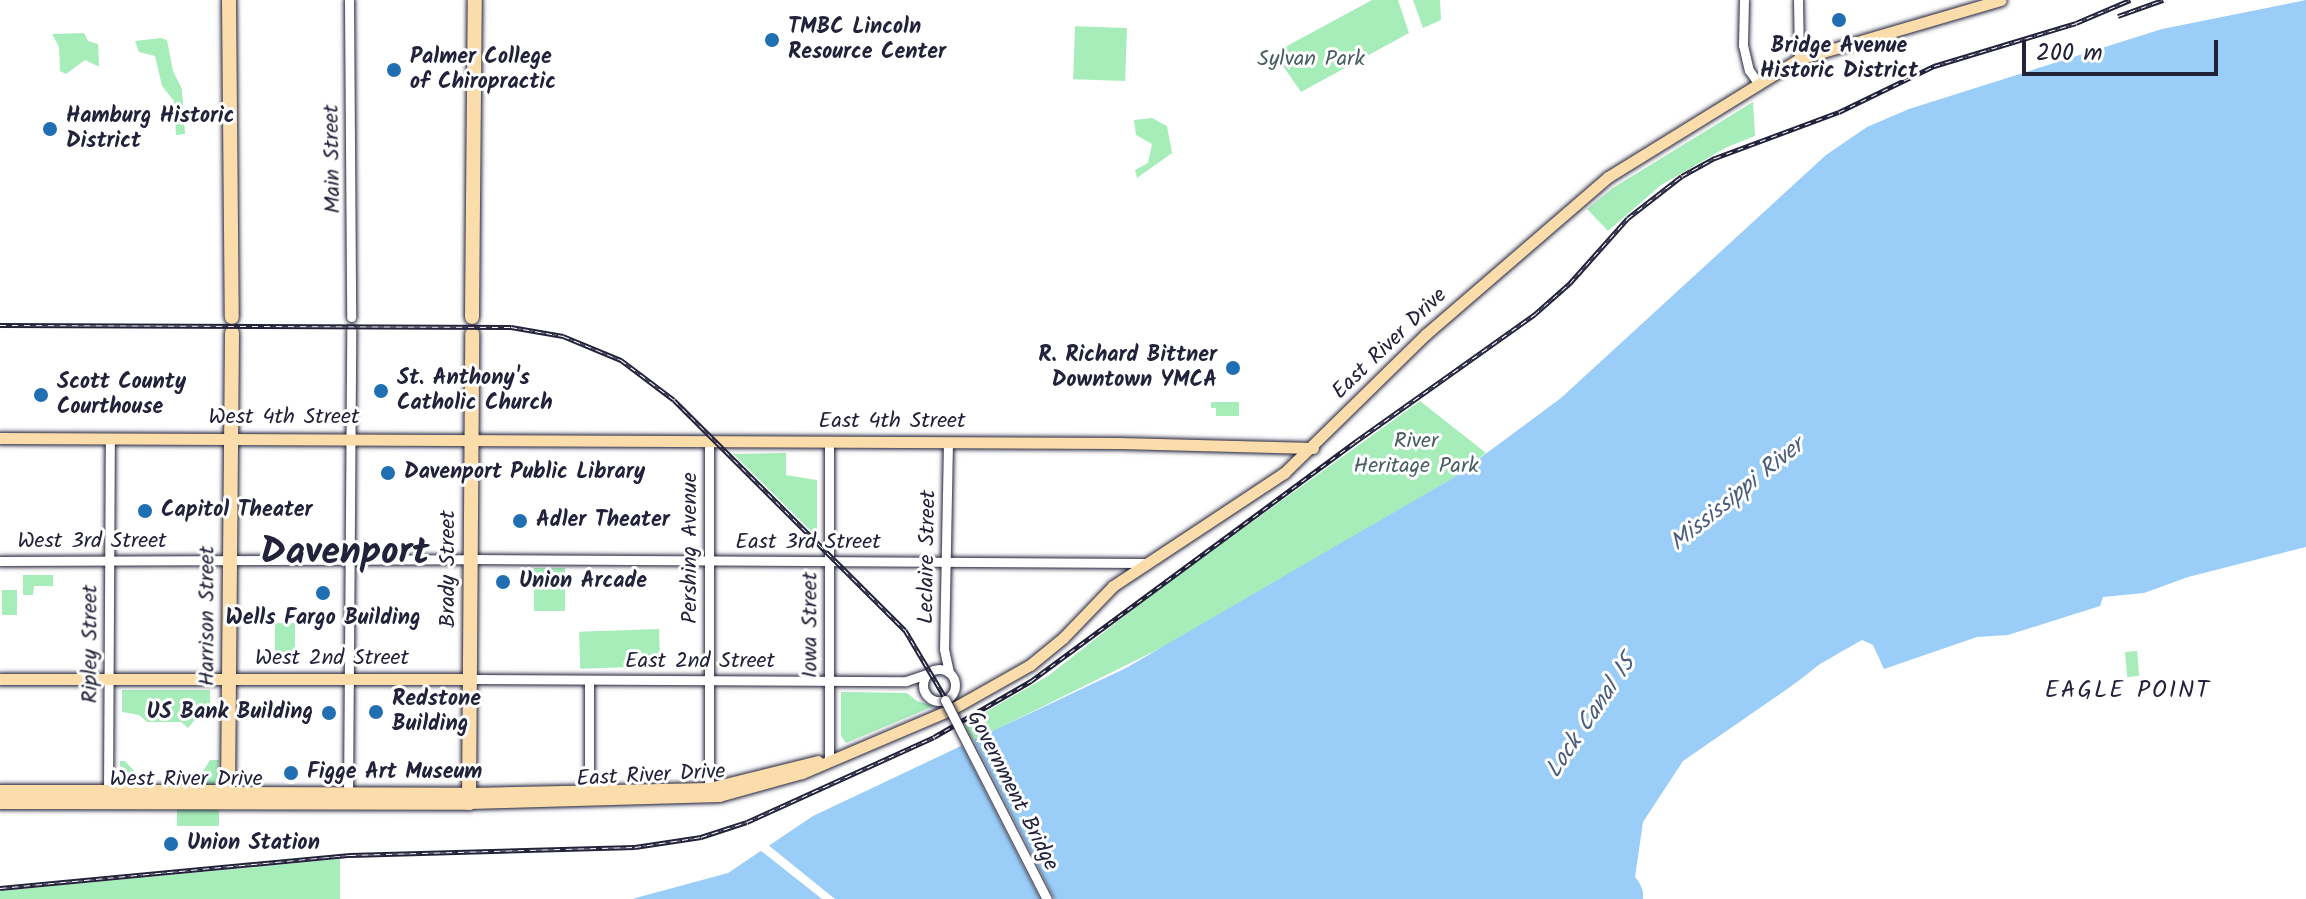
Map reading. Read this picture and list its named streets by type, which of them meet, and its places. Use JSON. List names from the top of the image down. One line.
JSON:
{"streets":{"highway":["Brady Street","Harrison Street","West River Drive"],"main road":["East River Drive","West 4th Street","East 4th Street","West 2nd Street"],"street":["Main Street","West 3rd Street","East 3rd Street","Pershing Avenue","Leclaire Street","Iowa Street","Ripley Street","East 2nd Street","Government Bridge"]},"crossings":[["East River Drive","East 4th Street"],["East River Drive","East 3rd Street"],["East River Drive","Pershing Avenue"],["East River Drive","Brady Street"],["East River Drive","Iowa Street"],["East River Drive","West River Drive"],["West 4th Street","East 4th Street"],["West 4th Street","Brady Street"],["West 4th Street","Harrison Street"],["West 4th Street","Ripley Street"],["East 4th Street","Pershing Avenue"],["East 4th Street","Leclaire Street"],["East 4th Street","Brady Street"],["East 4th Street","Iowa Street"],["West 3rd Street","East 3rd Street"],["West 3rd Street","Brady Street"],["West 3rd Street","Harrison Street"],["West 3rd Street","Ripley Street"],["East 3rd Street","Pershing Avenue"],["East 3rd Street","Leclaire Street"],["East 3rd Street","Brady Street"],["East 3rd Street","Iowa Street"],["Pershing Avenue","East 2nd Street"],["Leclaire Street","East 2nd Street"],["Leclaire Street","Government Bridge"],["Brady Street","West 2nd Street"],["Brady Street","East 2nd Street"],["Brady Street","West River Drive"],["Harrison Street","West 2nd Street"],["Harrison Street","West River Drive"],["Iowa Street","East 2nd Street"],["Ripley Street","West 2nd Street"],["Ripley Street","West River Drive"],["West 2nd Street","East 2nd Street"],["East 2nd Street","Government Bridge"]],"districts":["Davenport","EAGLE POINT"],"water":["Mississippi River","Lock Canal 15"],"parks":["Sylvan Park","River Heritage Park"],"places":["Bridge Avenue Historic District","TMBC Lincoln Resource Center","Palmer College of Chiropractic","Hamburg Historic District","R. Richard Bittner Downtown YMCA","St. Anthony's Catholic Church","Scott County Courthouse","Davenport Public Library","Capitol Theater","Adler Theater","Union Arcade","Wells Fargo Building","Redstone Building","US Bank Building","Figge Art Museum","Union Station"],"scale_bar":"200 m"}
